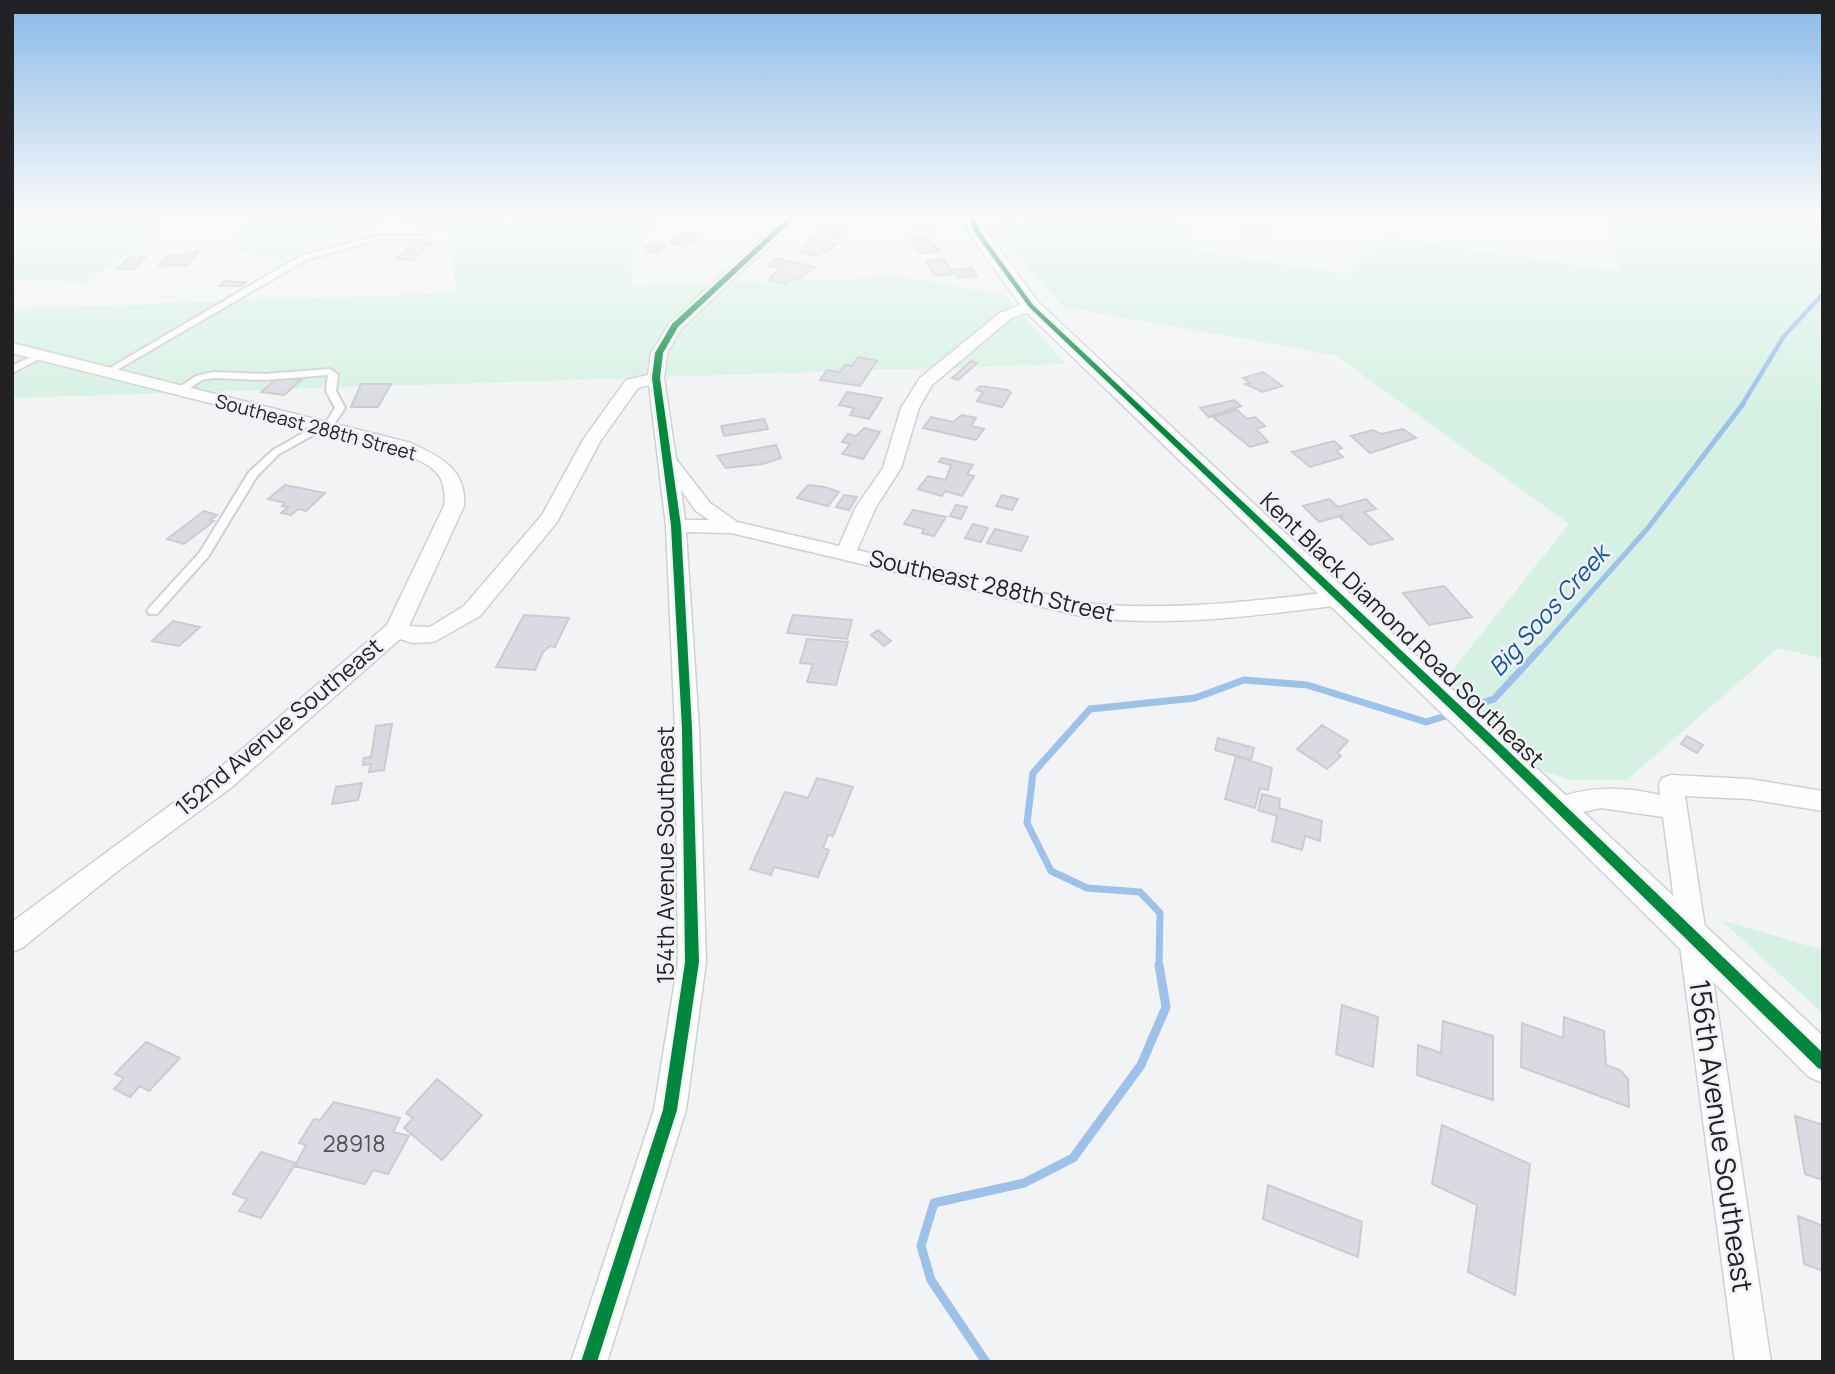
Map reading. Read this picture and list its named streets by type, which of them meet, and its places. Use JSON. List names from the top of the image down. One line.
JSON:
{"streets":{"street":["Southeast 288th Street","Kent Black Diamond Road Southeast","152nd Avenue Southeast","154th Avenue Southeast","156th Avenue Southeast"]},"crossings":[["Southeast 288th Street","Kent Black Diamond Road Southeast"],["Southeast 288th Street","152nd Avenue Southeast"],["Southeast 288th Street","154th Avenue Southeast"],["Kent Black Diamond Road Southeast","156th Avenue Southeast"],["152nd Avenue Southeast","154th Avenue Southeast"]],"water":["Big Soos Creek"],"house_numbers":["28918"]}
